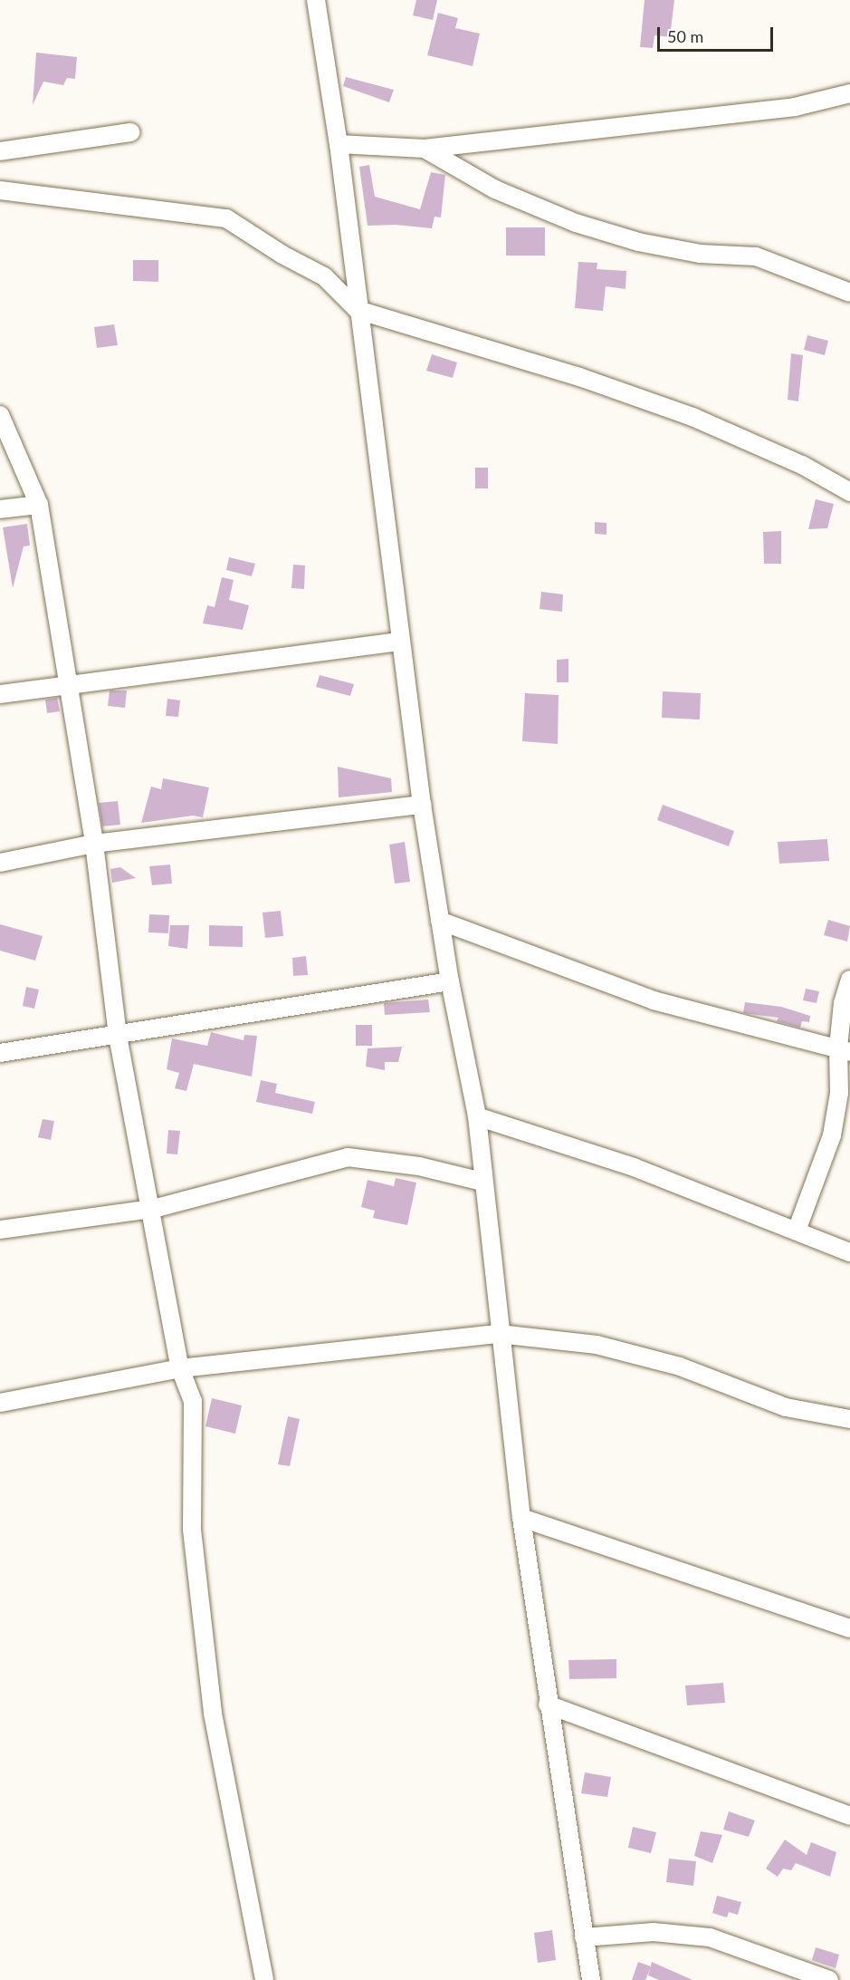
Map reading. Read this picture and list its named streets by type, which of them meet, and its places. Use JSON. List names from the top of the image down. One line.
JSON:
{"scale_bar":"50 m"}
